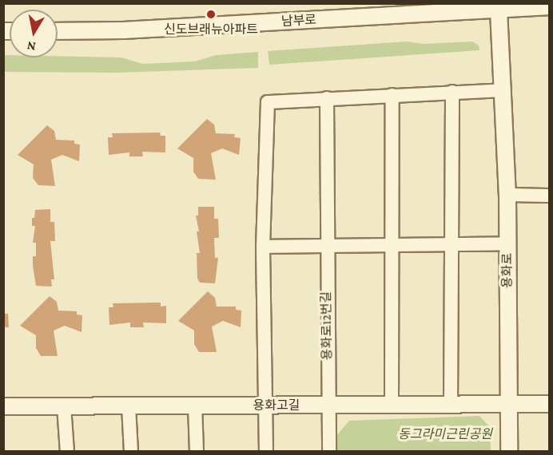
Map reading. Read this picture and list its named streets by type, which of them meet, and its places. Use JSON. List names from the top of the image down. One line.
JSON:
{"streets":{"street":["남부로","용화로","용화로12번길","용화고길"]},"crossings":[["남부로","용화로"],["용화로","용화고길"],["용화로12번길","용화고길"]],"parks":["동그라미근린공원"],"places":["신도브래뉴아파트"],"north":"bottom"}
